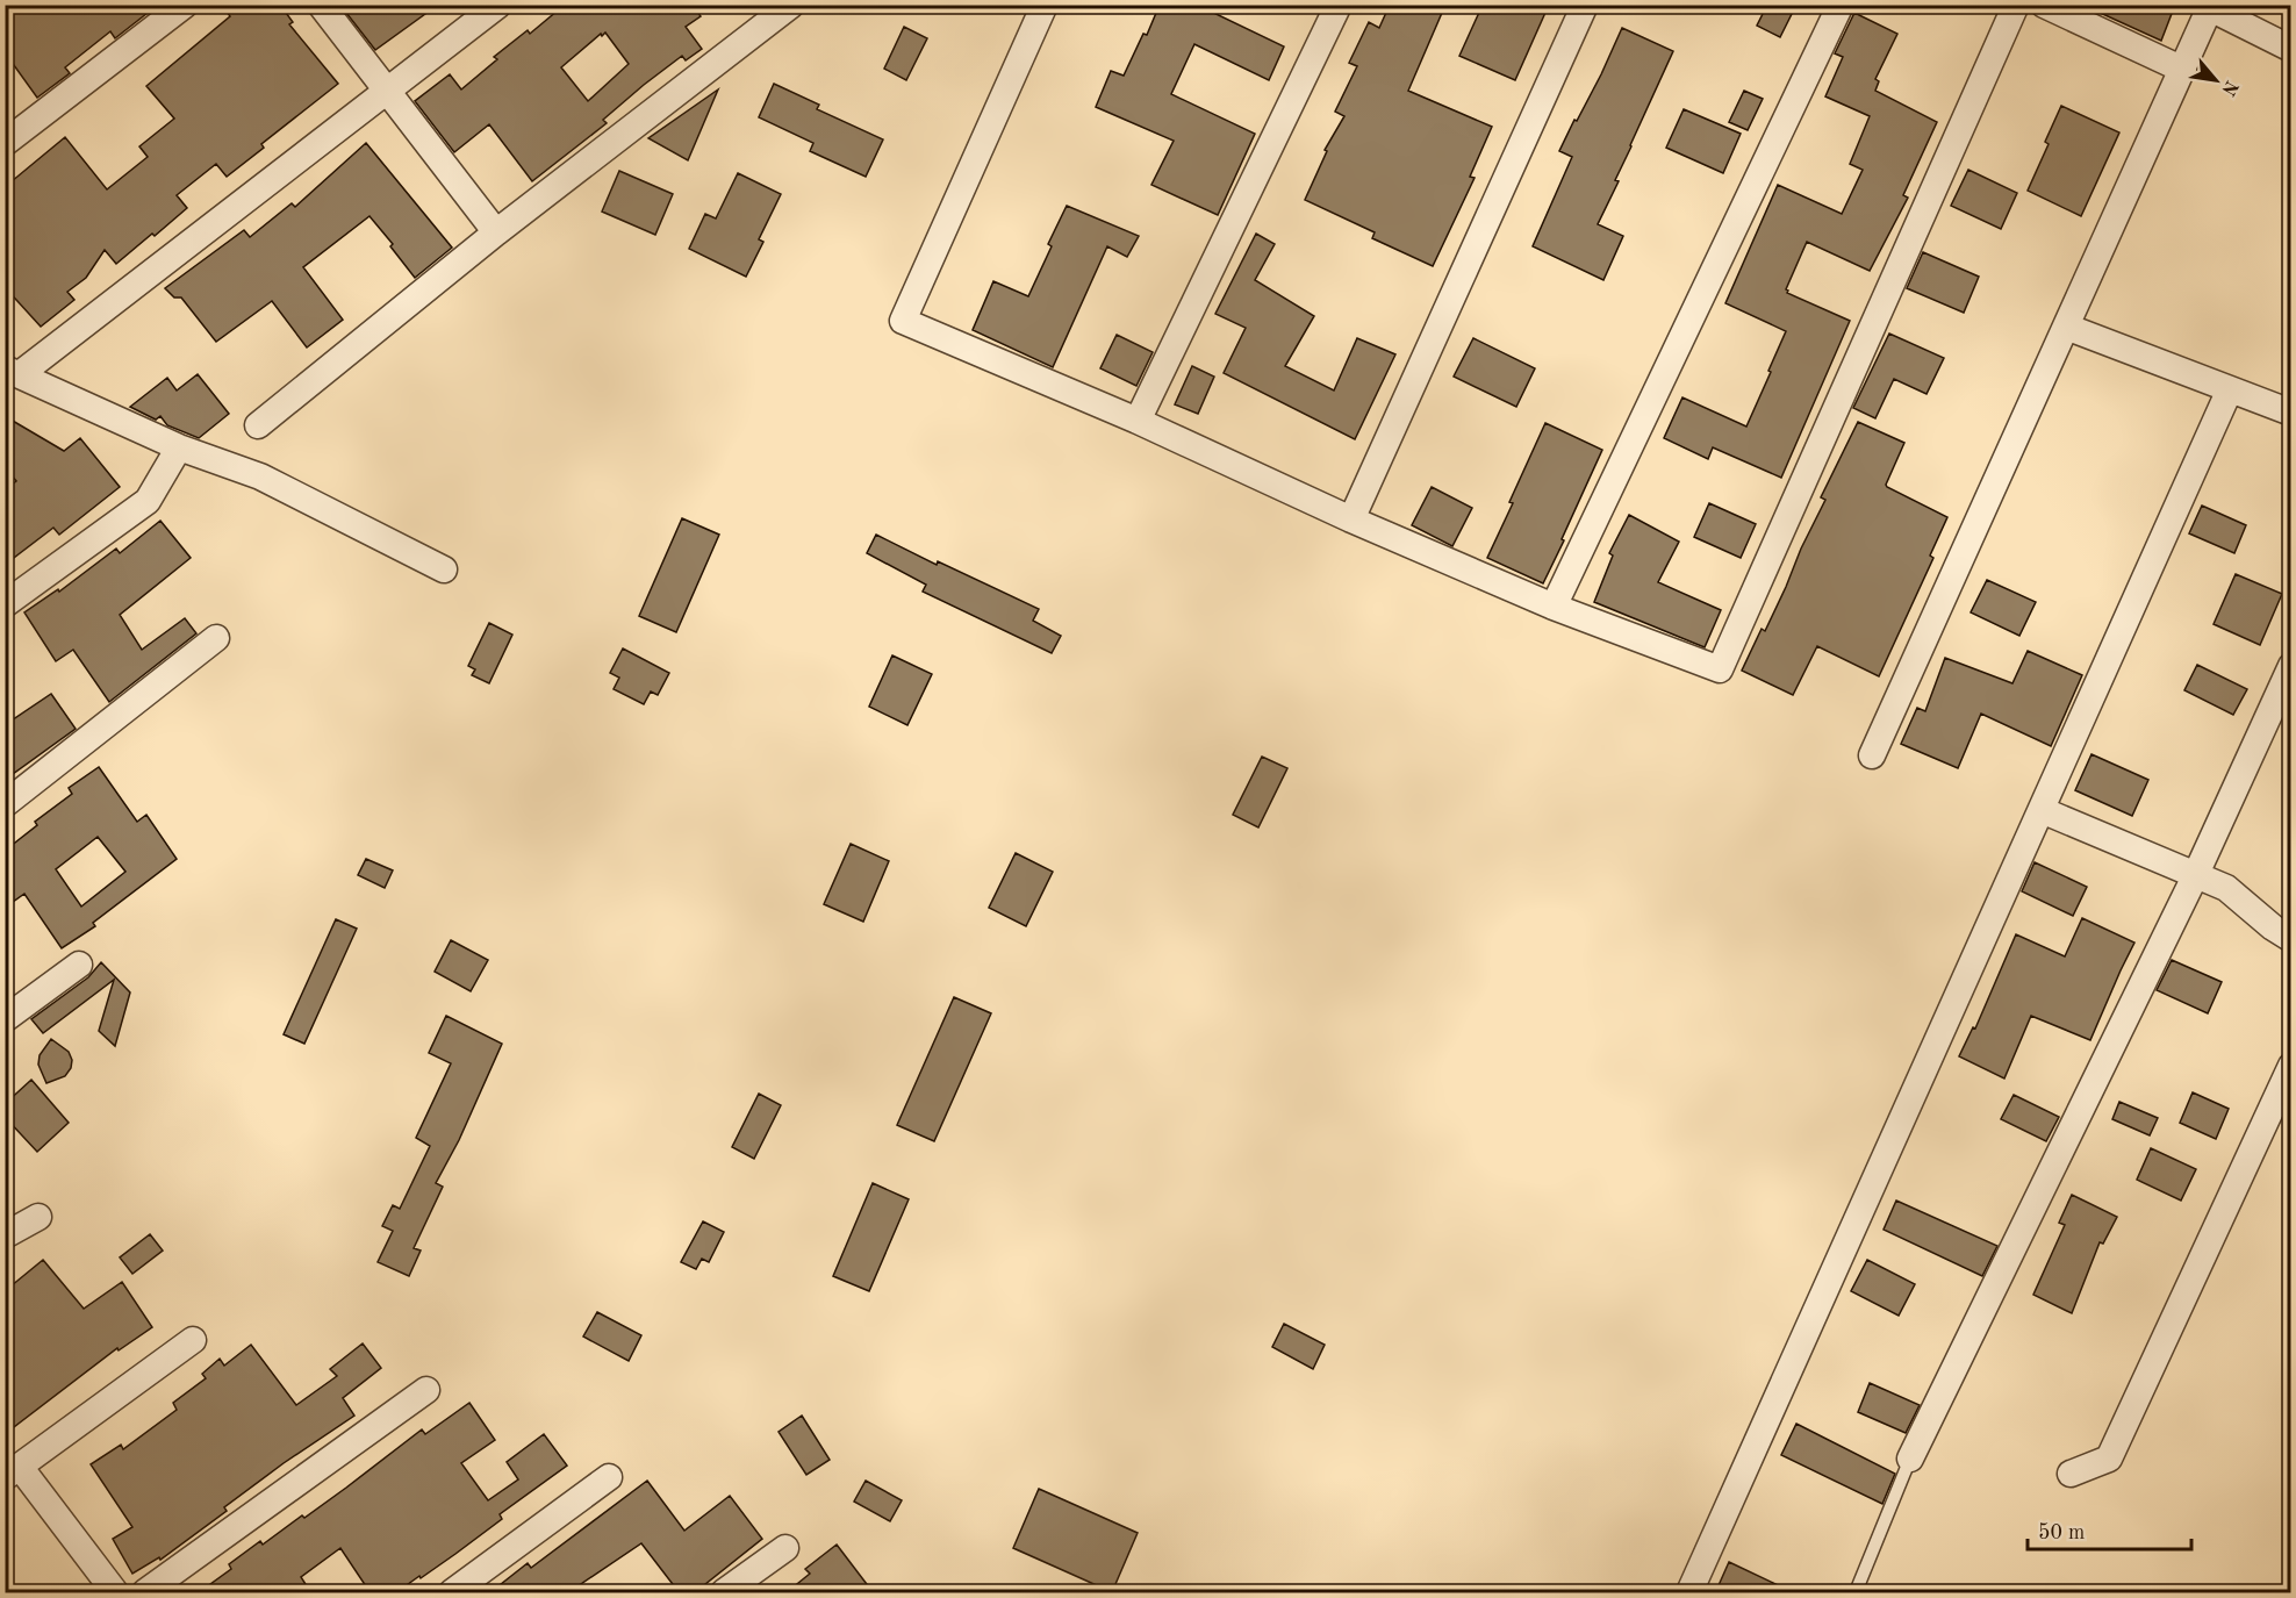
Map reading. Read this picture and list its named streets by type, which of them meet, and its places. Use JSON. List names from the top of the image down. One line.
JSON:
{"scale_bar":"50 m","north":"bottom right"}
